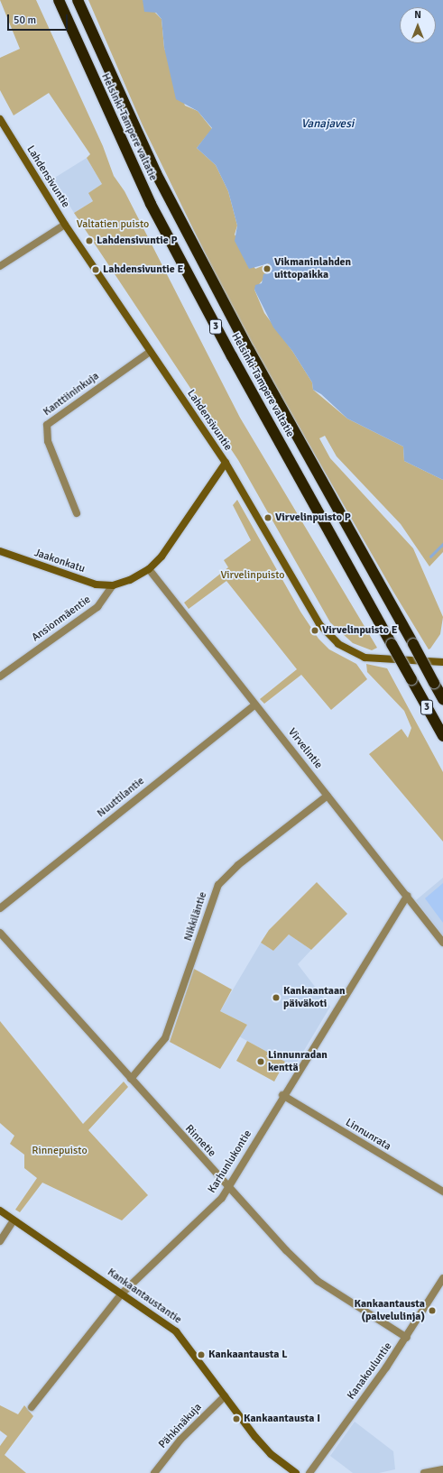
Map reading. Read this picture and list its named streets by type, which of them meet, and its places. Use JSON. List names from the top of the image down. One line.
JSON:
{"streets":{"highway":["Helsinki-Tampere valtatie","3"],"main road":["Lahdensivuntie","Jaakonkatu","Kankaantaustantie"],"street":["Kanttiininkuja","Ansionmäentie","Virvelintie","Nuuttilantie","Nikkiläntie","Linnunrata","Rinnetie","Karhunlukontie","Kanakouluntie","Pähkinäkuja"]},"crossings":[["Lahdensivuntie","Kanttiininkuja"],["Jaakonkatu","Ansionmäentie"],["Virvelintie","Nuuttilantie"],["Virvelintie","Nikkiläntie"],["Virvelintie","Karhunlukontie"],["Nikkiläntie","Rinnetie"],["Linnunrata","Karhunlukontie"],["Rinnetie","Karhunlukontie"],["Rinnetie","Kanakouluntie"],["Karhunlukontie","Kankaantaustantie"],["Kankaantaustantie","Pähkinäkuja"]],"water":["Vanajavesi"],"parks":["Valtatien puisto","Virvelinpuisto","Rinnepuisto"],"places":["Lahdensivuntie P","Vikmaninlahden uittopaikka","Lahdensivuntie E","Virvelinpuisto P","Virvelinpuisto E","Kankaantaan päiväkoti","Linnunradan kenttä","Kankaantausta (palvelulinja)","Kankaantausta L","Kankaantausta I"],"scale_bar":"50 m","north":"top"}
